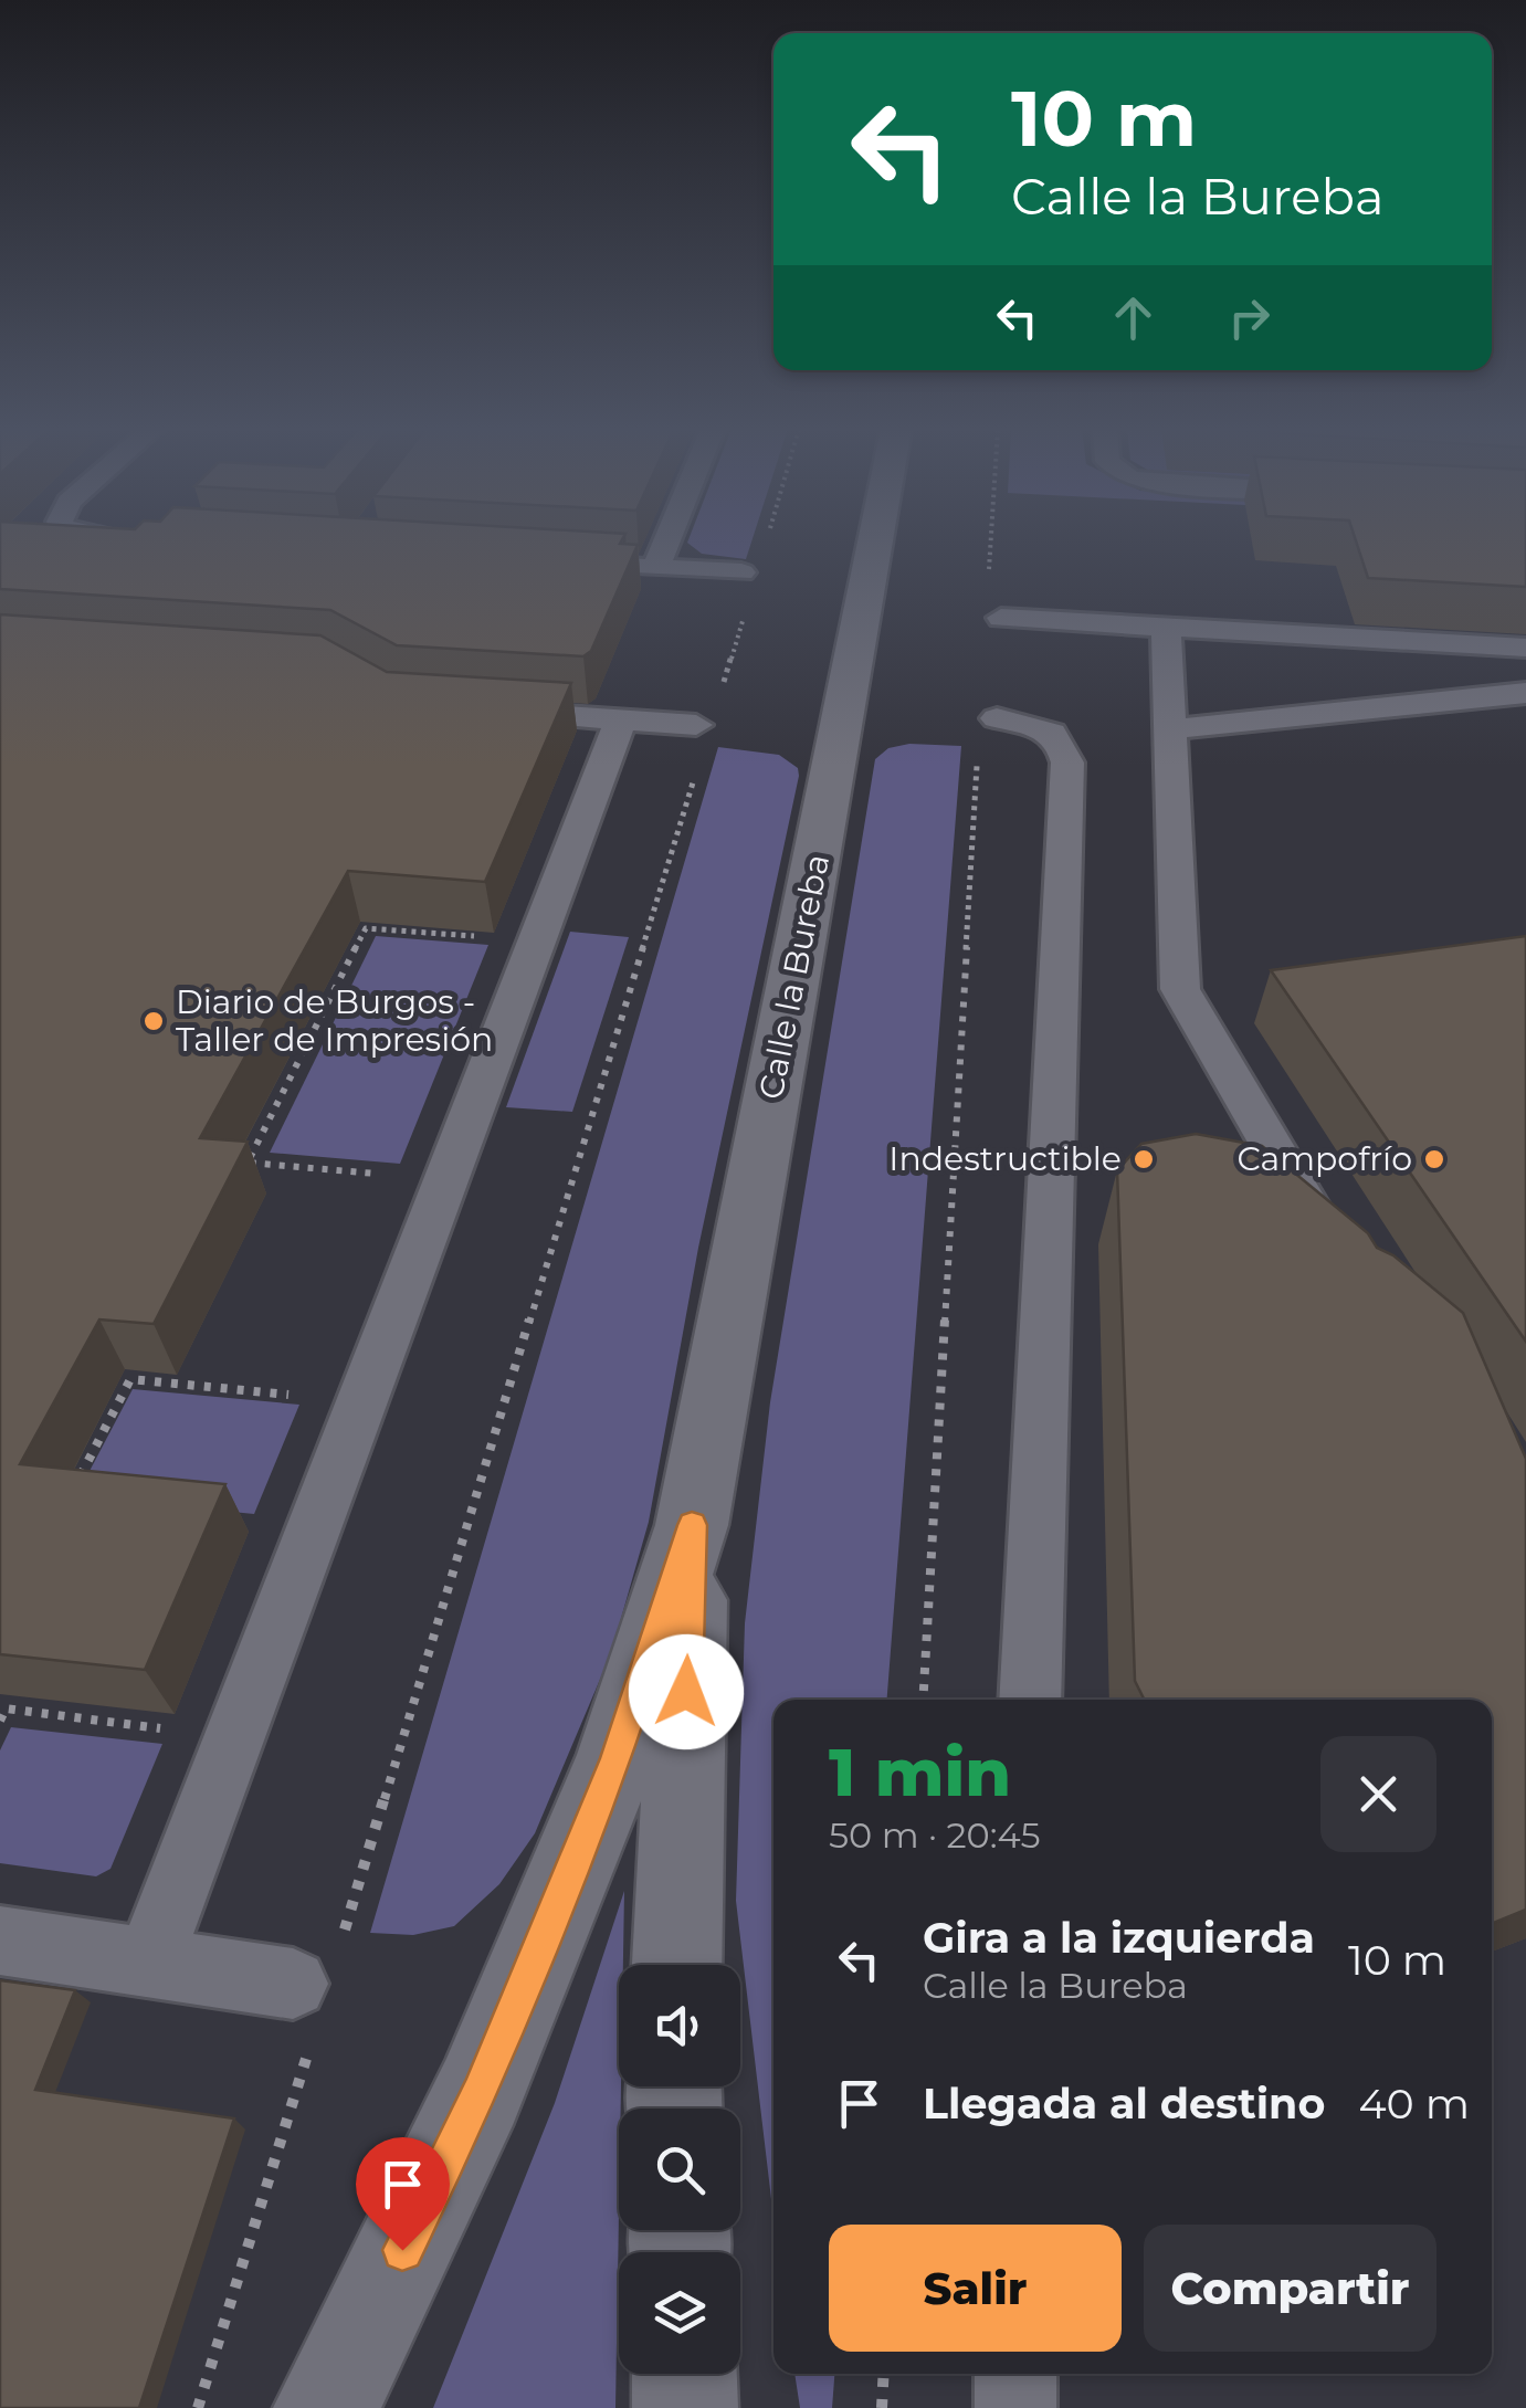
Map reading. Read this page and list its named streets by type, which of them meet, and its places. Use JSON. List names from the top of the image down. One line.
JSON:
{"streets":{"street":["Calle la Bureba"]},"places":["Diario de Burgos - Taller de Impresión","Indestructible","Campofrío"],"page":{"turn":["10 m","Calle la Bureba"],"heading":["1 min","50 m · 20:45"],"list":[{"name":"Gira a la izquierda","note":"Calle la Bureba","value":"10 m"},{"name":"Llegada al destino","value":"40 m"}],"buttons":["Salir","Compartir"]}}
